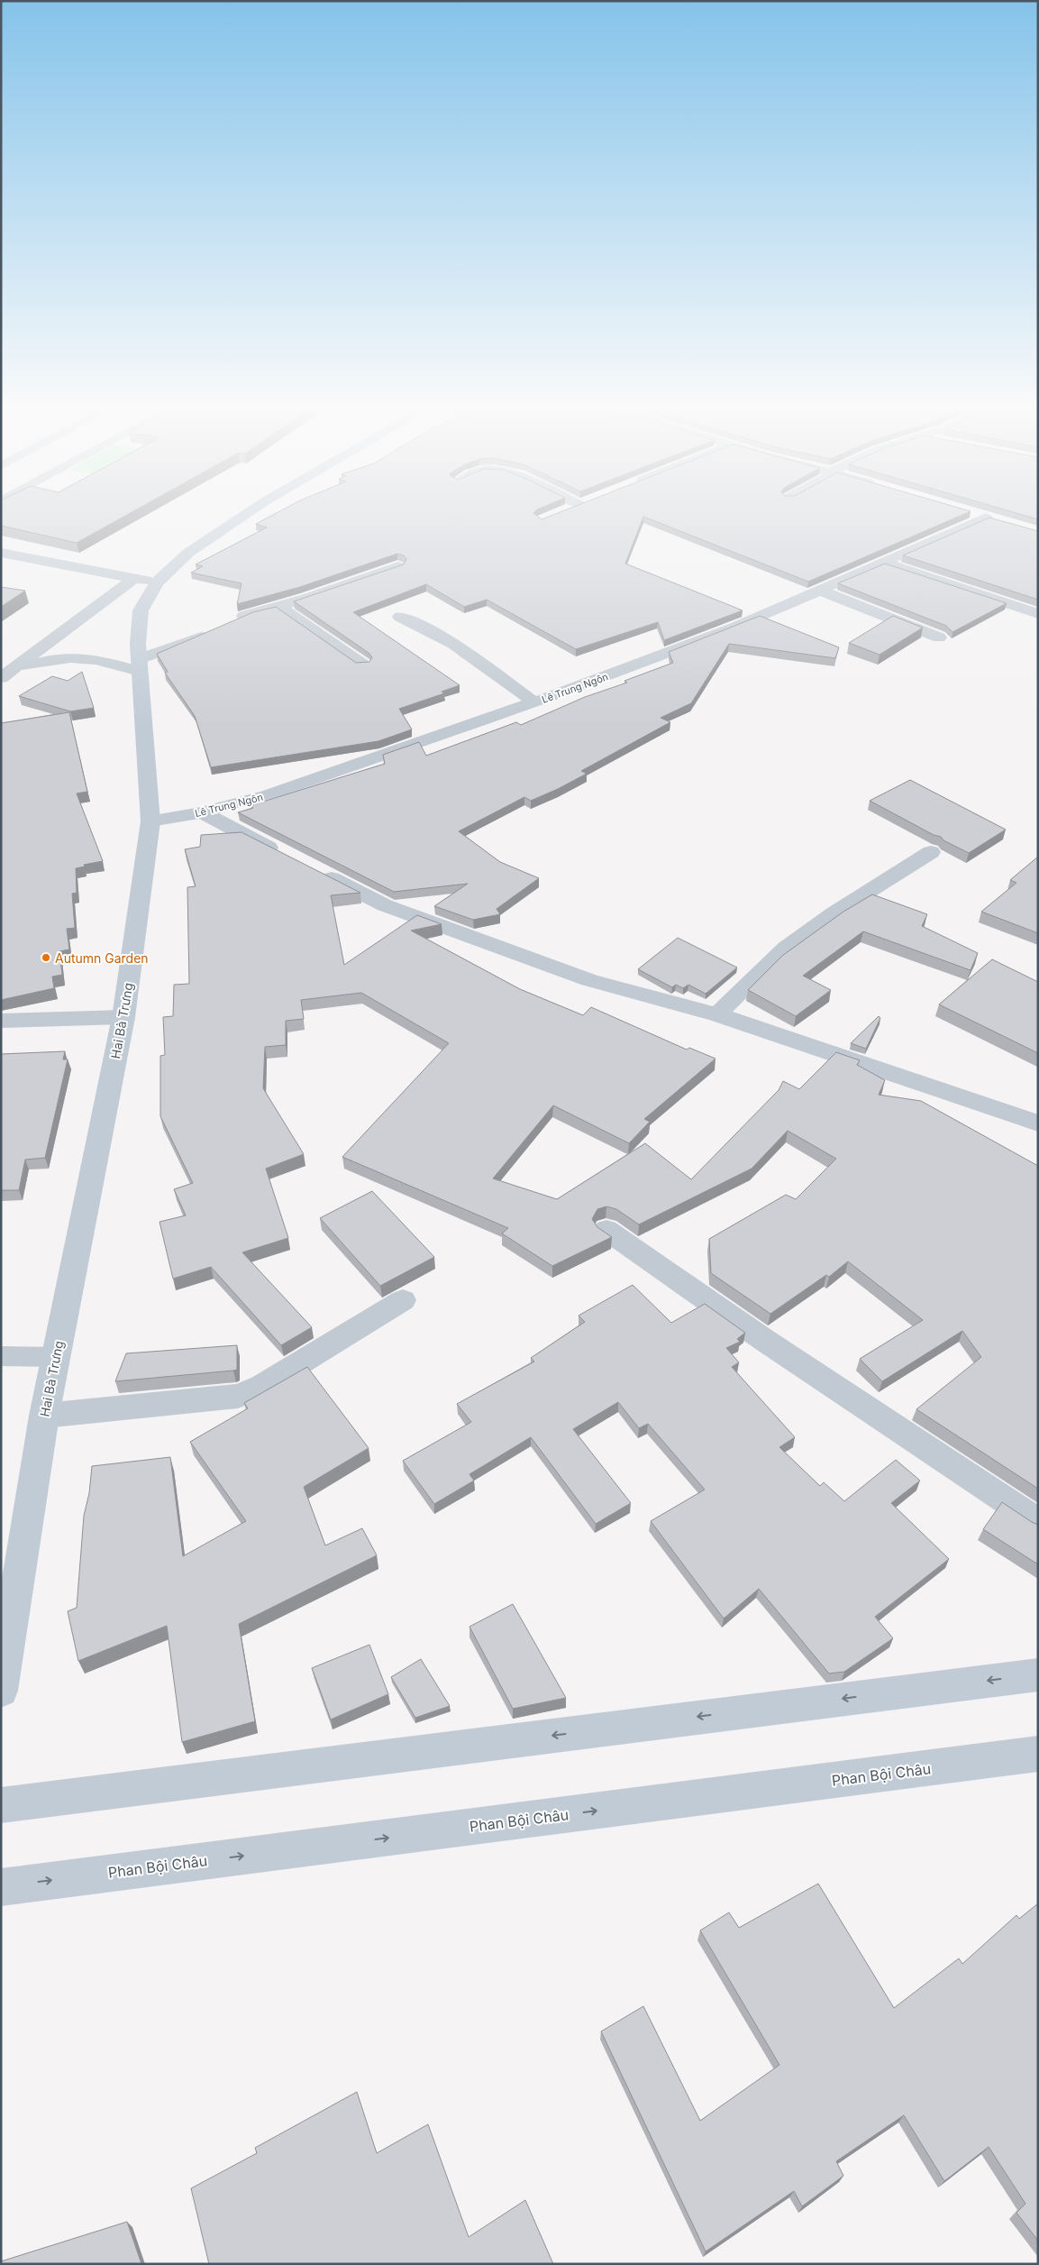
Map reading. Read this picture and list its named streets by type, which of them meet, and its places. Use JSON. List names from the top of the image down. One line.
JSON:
{"streets":{"main road":["Hai Bà Trưng","Phan Bội Châu"],"street":["Lê Trung Ngôn"]},"crossings":[["Lê Trung Ngôn","Hai Bà Trưng"]],"places":["Autumn Garden"]}
